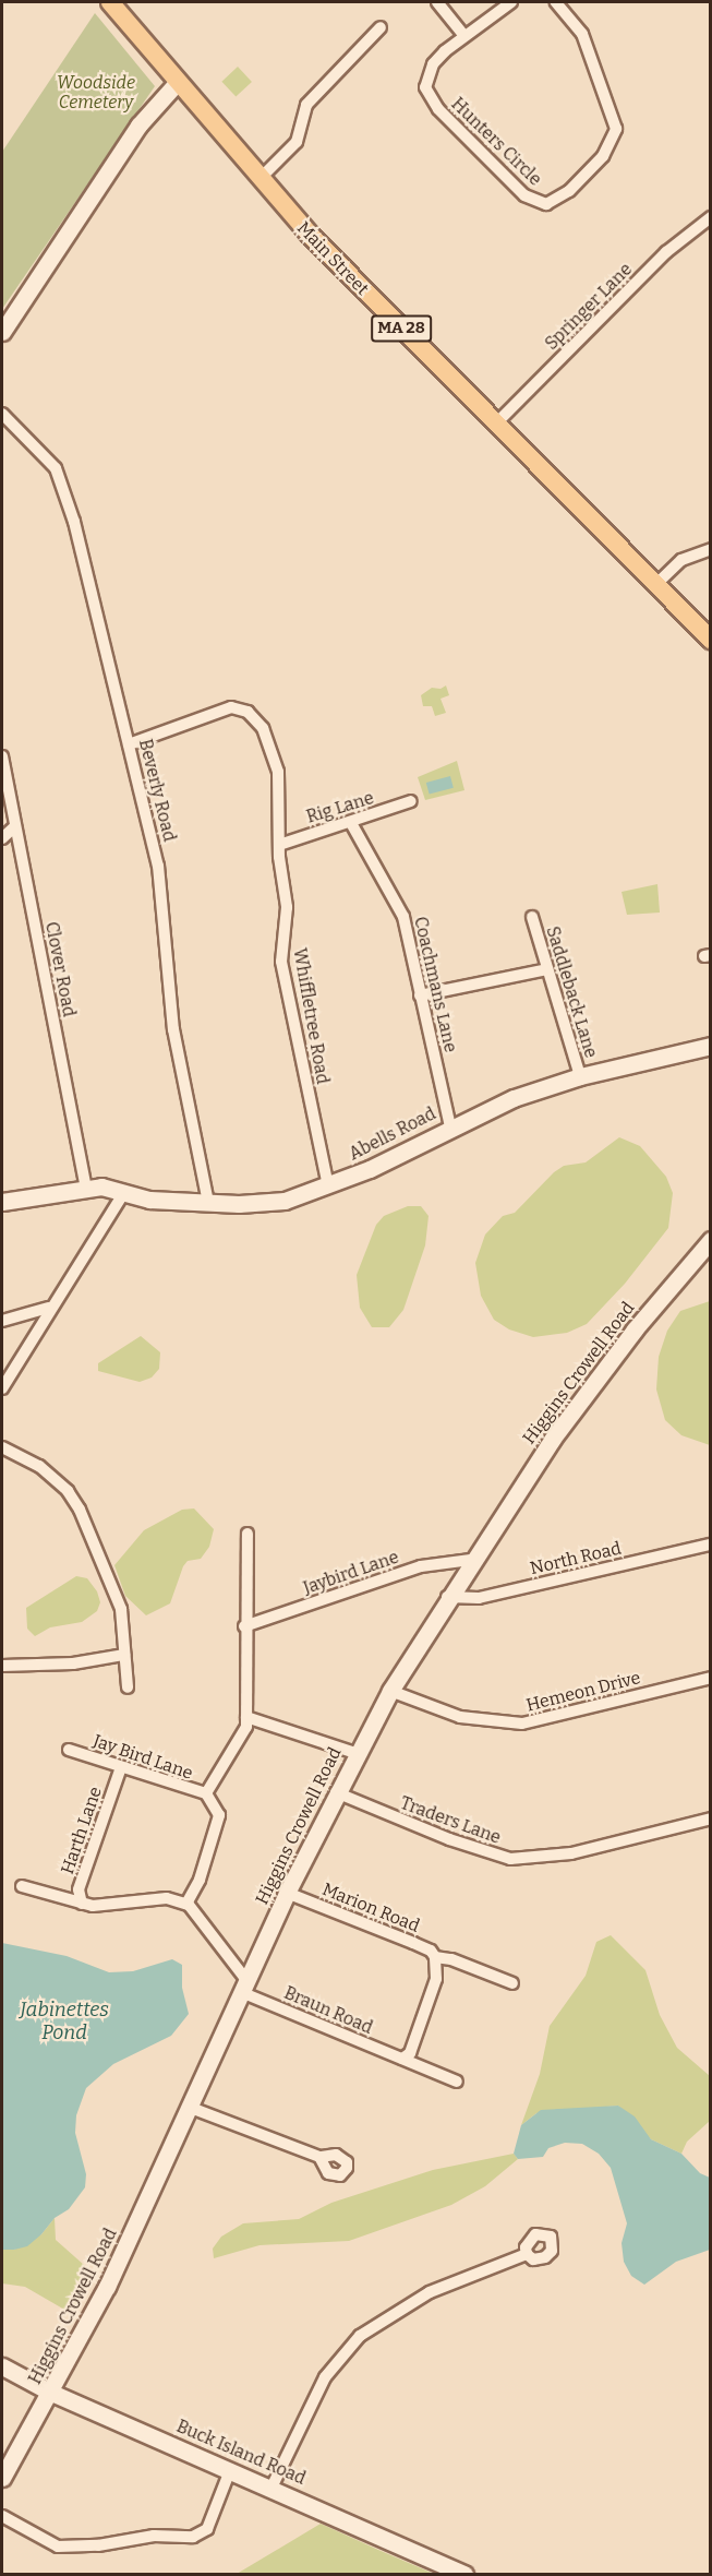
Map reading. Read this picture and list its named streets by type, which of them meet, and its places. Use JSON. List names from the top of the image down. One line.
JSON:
{"streets":{"main road":["Main Street","MA 28","Abells Road","Higgins Crowell Road","Buck Island Road"],"street":["Hunters Circle","Springer Lane","Beverly Road","Rig Lane","Clover Road","Coachmans Lane","Saddleback Lane","Whiffletree Road","North Road","Jaybird Lane","Hemeon Drive","Jay Bird Lane","Traders Lane","Harth Lane","Marion Road","Braun Road"]},"crossings":[["Main Street","Springer Lane"],["Beverly Road","Whiffletree Road"],["Beverly Road","Abells Road"],["Rig Lane","Coachmans Lane"],["Rig Lane","Whiffletree Road"],["Clover Road","Abells Road"],["Coachmans Lane","Abells Road"],["Saddleback Lane","Abells Road"],["Whiffletree Road","Abells Road"],["Higgins Crowell Road","North Road"],["Higgins Crowell Road","Jaybird Lane"],["Higgins Crowell Road","Hemeon Drive"],["Higgins Crowell Road","Traders Lane"],["Higgins Crowell Road","Marion Road"],["Higgins Crowell Road","Braun Road"],["Higgins Crowell Road","Buck Island Road"],["Jay Bird Lane","Harth Lane"]],"water":["Jabinettes Pond"],"parks":["Woodside Cemetery"]}
